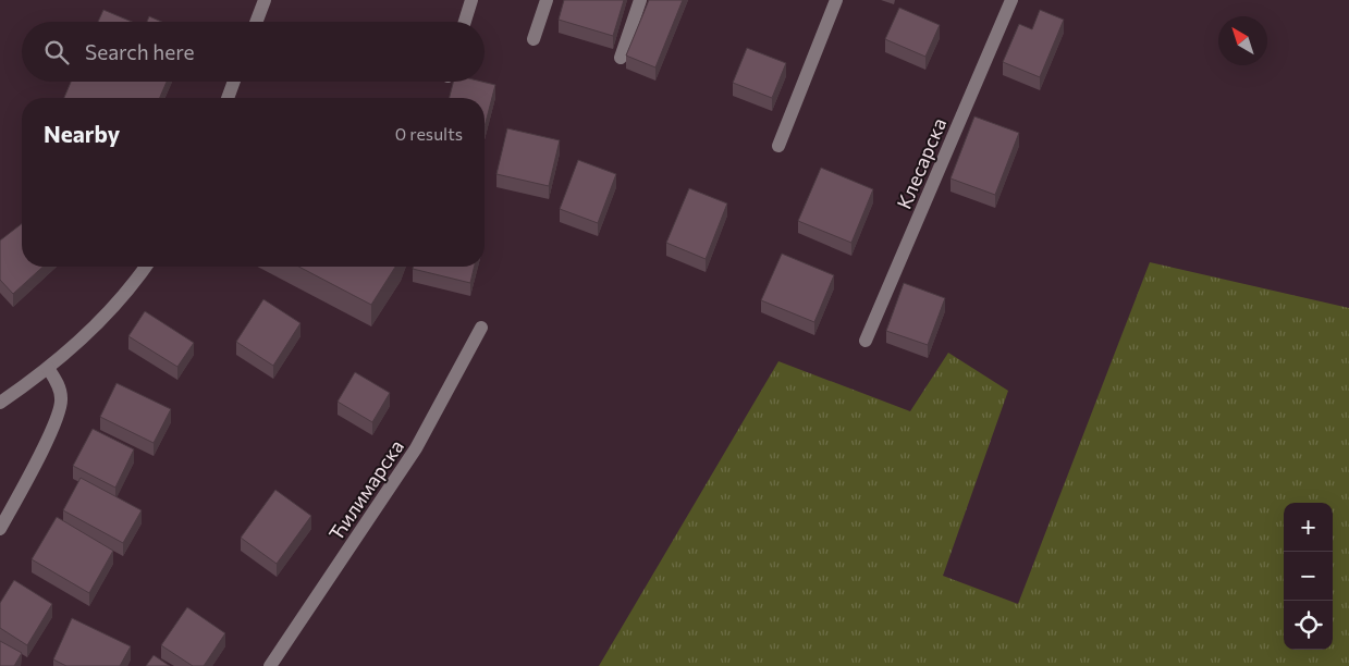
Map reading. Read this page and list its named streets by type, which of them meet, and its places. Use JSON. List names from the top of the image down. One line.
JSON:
{"streets":{"street":["Клесарска","Ћилимарска"]},"north":"top left","page":{"search":"Search here","heading":["Nearby","0 results"],"map_buttons":["+","−"]}}
